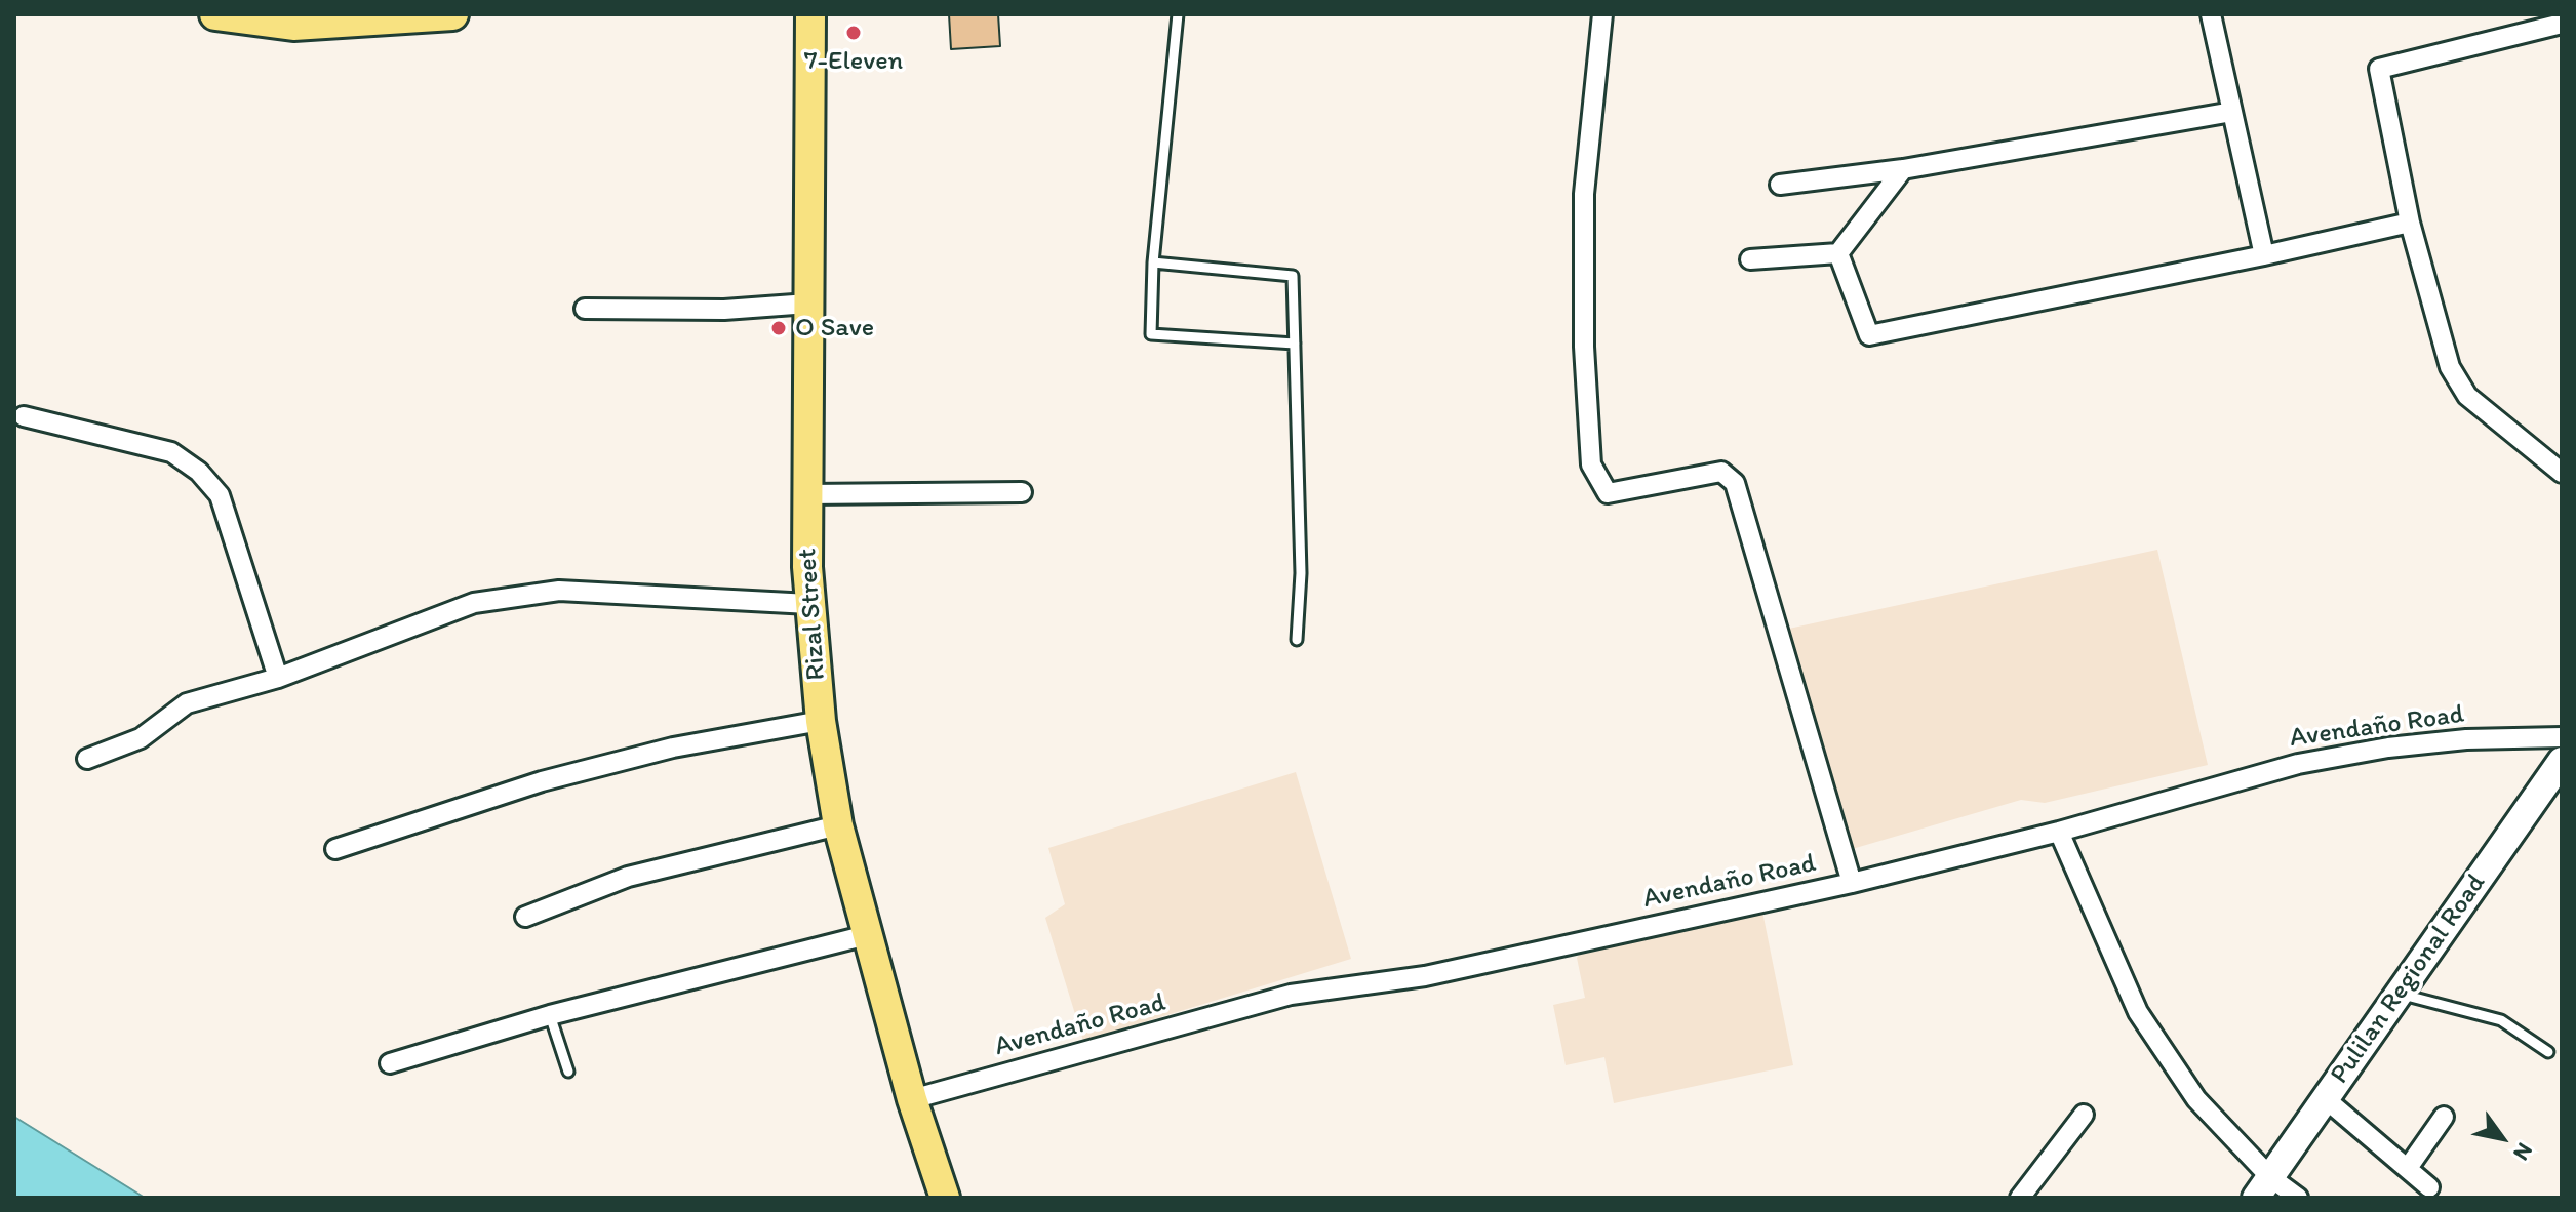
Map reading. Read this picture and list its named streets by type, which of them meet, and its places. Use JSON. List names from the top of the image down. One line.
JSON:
{"streets":{"main road":["Rizal Street","Pulilan Regional Road"],"street":["Avendaño Road"]},"crossings":[["Rizal Street","Avendaño Road"]],"places":["7-Eleven","O Save"],"north":"bottom right"}
